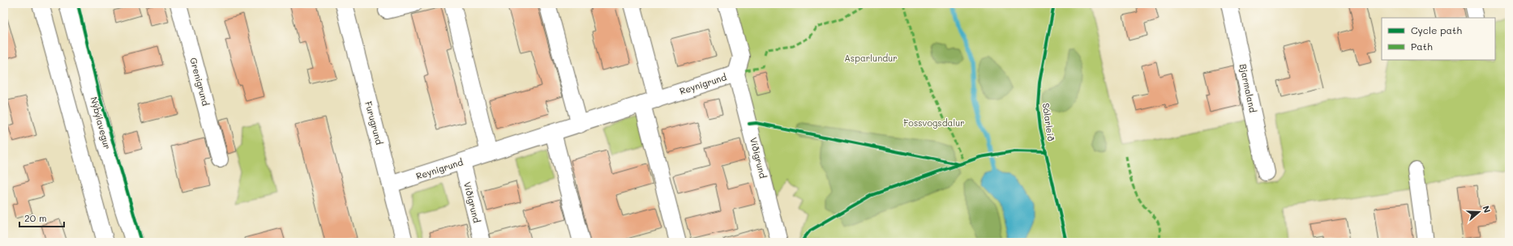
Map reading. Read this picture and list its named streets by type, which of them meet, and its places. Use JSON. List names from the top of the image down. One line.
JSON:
{"streets":{"main road":["Nýbýlavegur"],"street":["Grenigrund","Reynigrund","Bjarmaland","Furugrund","Víðigrund"],"cycle path":["Sólarleið"]},"crossings":[["Reynigrund","Furugrund"],["Reynigrund","Víðigrund"]],"parks":["Asparlundur","Fossvogsdalur"],"legend":["Cycle path","Path"],"scale_bar":"20 m","north":"right"}
